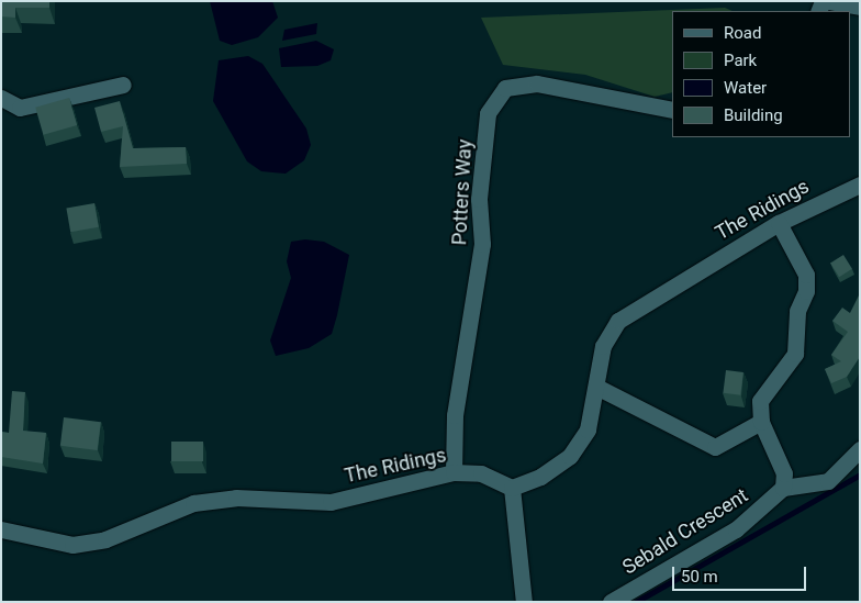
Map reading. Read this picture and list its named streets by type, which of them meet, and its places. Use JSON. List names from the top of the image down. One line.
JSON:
{"streets":{"street":["Potters Way","The Ridings","Sebald Crescent"]},"crossings":[["Potters Way","The Ridings"]],"legend":["Road","Park","Water","Building"],"scale_bar":"50 m"}
